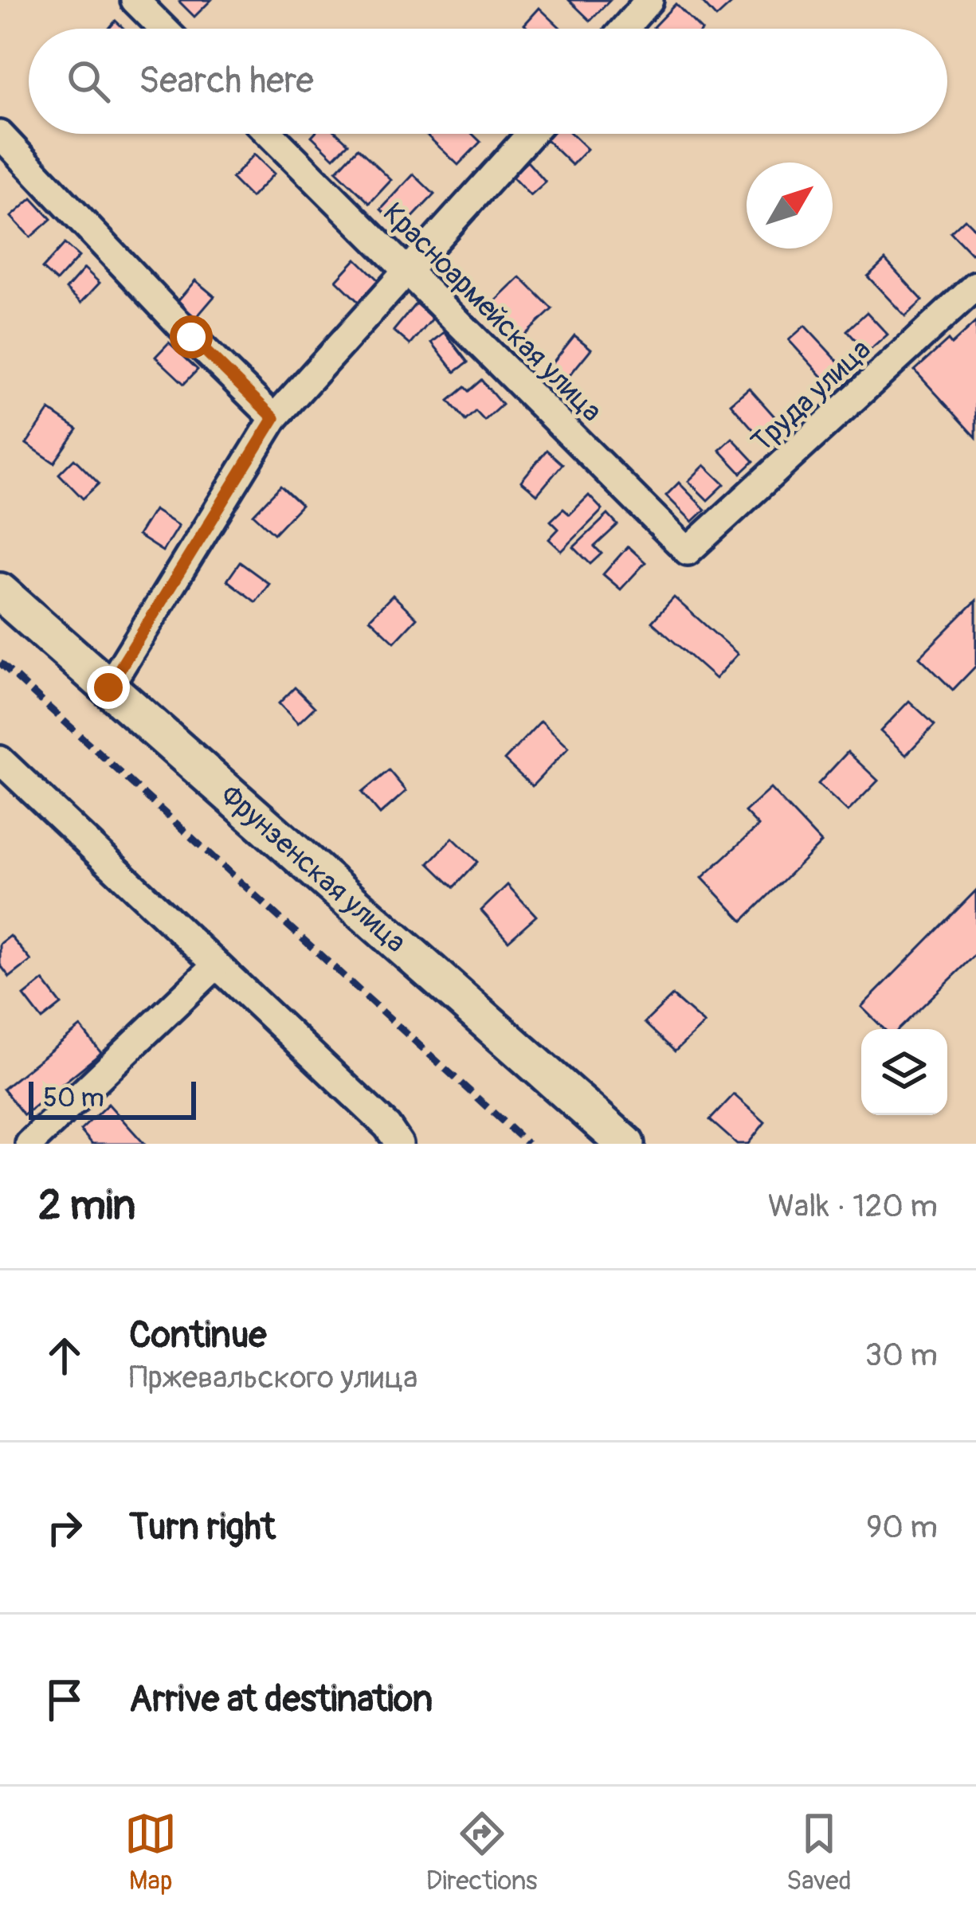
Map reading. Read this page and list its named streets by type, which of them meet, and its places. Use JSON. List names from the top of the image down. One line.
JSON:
{"streets":{"street":["Красноармейская улица","Труда улица","Фрунзенская улица"]},"crossings":[["Красноармейская улица","Труда улица"]],"scale_bar":"50 m","north":"top right","page":{"search":"Search here","scale":"50 m","heading":["2 min","Walk · 120 m"],"list":[["Continue","Пржевальского улица","30 m"],["Turn right","90 m"],"Arrive at destination"],"nav":["Map","Directions","Saved"]}}
